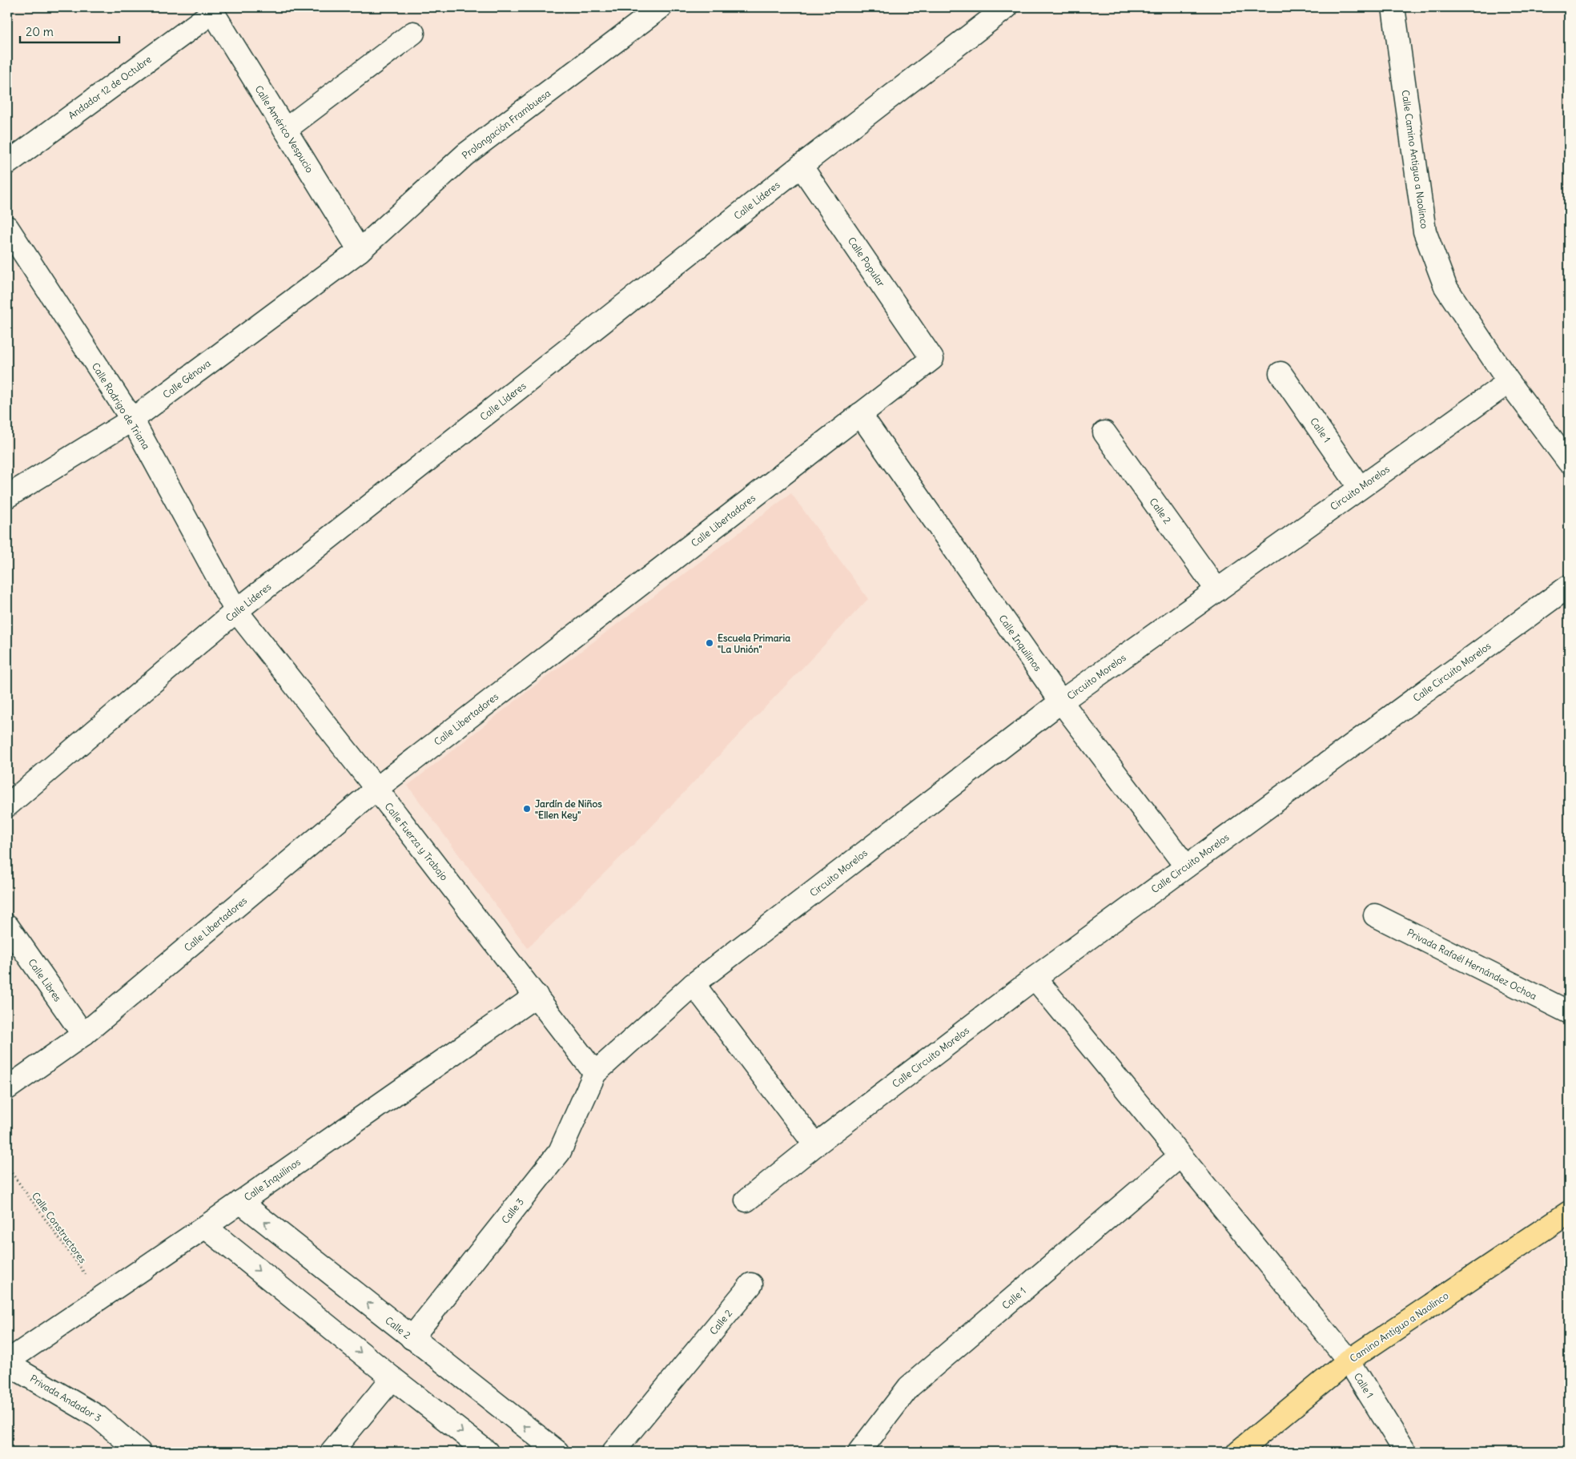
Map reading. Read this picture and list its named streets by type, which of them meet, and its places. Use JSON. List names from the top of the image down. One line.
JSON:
{"streets":{"main road":["Camino Antiguo a Naolinco"],"street":["Andador 12 de Octubre","Prolongación Frambuesa","Calle Américo Vespucio","Calle Camino Antiguo a Naolinco","Calle Líderes","Calle Popular","Calle Génova","Calle Rodrigo de Triana","Calle 1","Circuito Morelos","Calle 2","Calle Libertadores","Calle Inquilinos","Calle Circuito Morelos","Calle Fuerza y Trabajo","Privada Rafaél Hernández Ochoa","Calle Libres","Calle 3","Privada Andador 3"],"path":["Calle Constructores"]},"crossings":[["Andador 12 de Octubre","Calle Américo Vespucio"],["Prolongación Frambuesa","Calle Américo Vespucio"],["Prolongación Frambuesa","Calle Génova"],["Calle Américo Vespucio","Calle Génova"],["Calle Camino Antiguo a Naolinco","Circuito Morelos"],["Calle Líderes","Calle Popular"],["Calle Líderes","Calle Rodrigo de Triana"],["Calle Líderes","Calle Fuerza y Trabajo"],["Calle Popular","Calle Libertadores"],["Calle Génova","Calle Rodrigo de Triana"],["Calle Rodrigo de Triana","Calle Fuerza y Trabajo"],["Calle 1","Circuito Morelos"],["Calle 1","Calle Circuito Morelos"],["Calle 1","Camino Antiguo a Naolinco"],["Circuito Morelos","Calle 2"],["Circuito Morelos","Calle Inquilinos"],["Circuito Morelos","Calle Fuerza y Trabajo"],["Circuito Morelos","Calle 3"],["Calle 2","Calle Inquilinos"],["Calle 2","Calle 3"],["Calle Libertadores","Calle Inquilinos"],["Calle Libertadores","Calle Fuerza y Trabajo"],["Calle Libertadores","Calle Libres"],["Calle Inquilinos","Calle Circuito Morelos"],["Calle Inquilinos","Calle Fuerza y Trabajo"],["Calle Inquilinos","Calle Constructores"],["Calle Inquilinos","Privada Andador 3"],["Calle Fuerza y Trabajo","Calle 3"]],"places":["Escuela Primaria \"La Unión\"","Jardín de Niños \"Ellen Key\""],"scale_bar":"20 m"}
